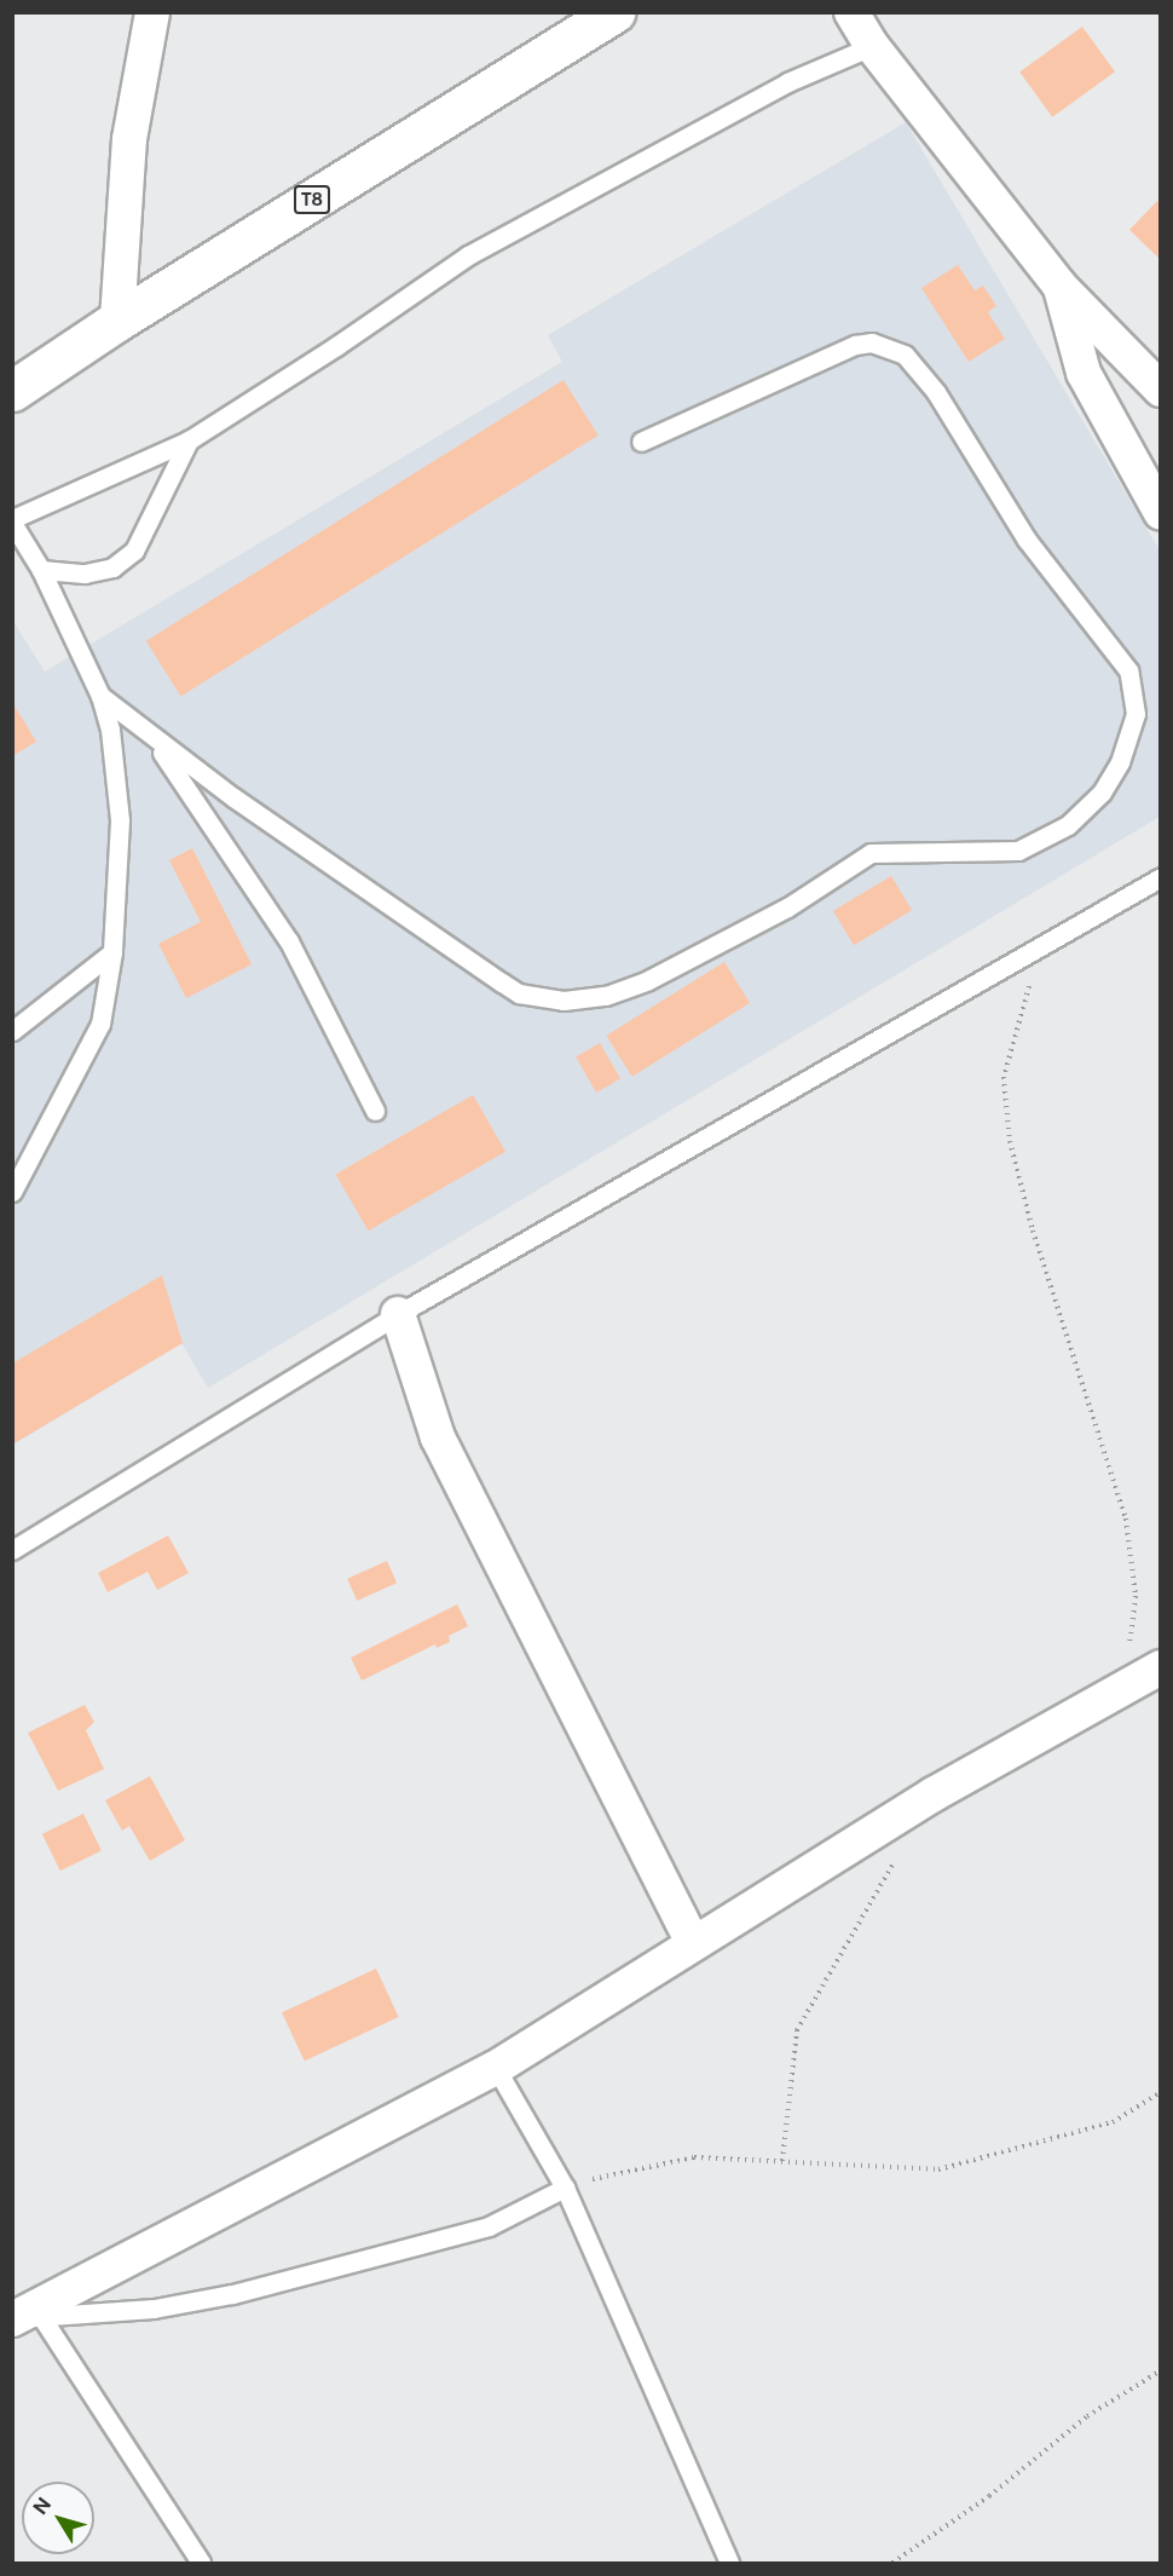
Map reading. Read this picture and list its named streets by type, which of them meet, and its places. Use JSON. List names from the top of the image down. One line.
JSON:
{"streets":{"highway":["T8"]},"north":"top left"}
